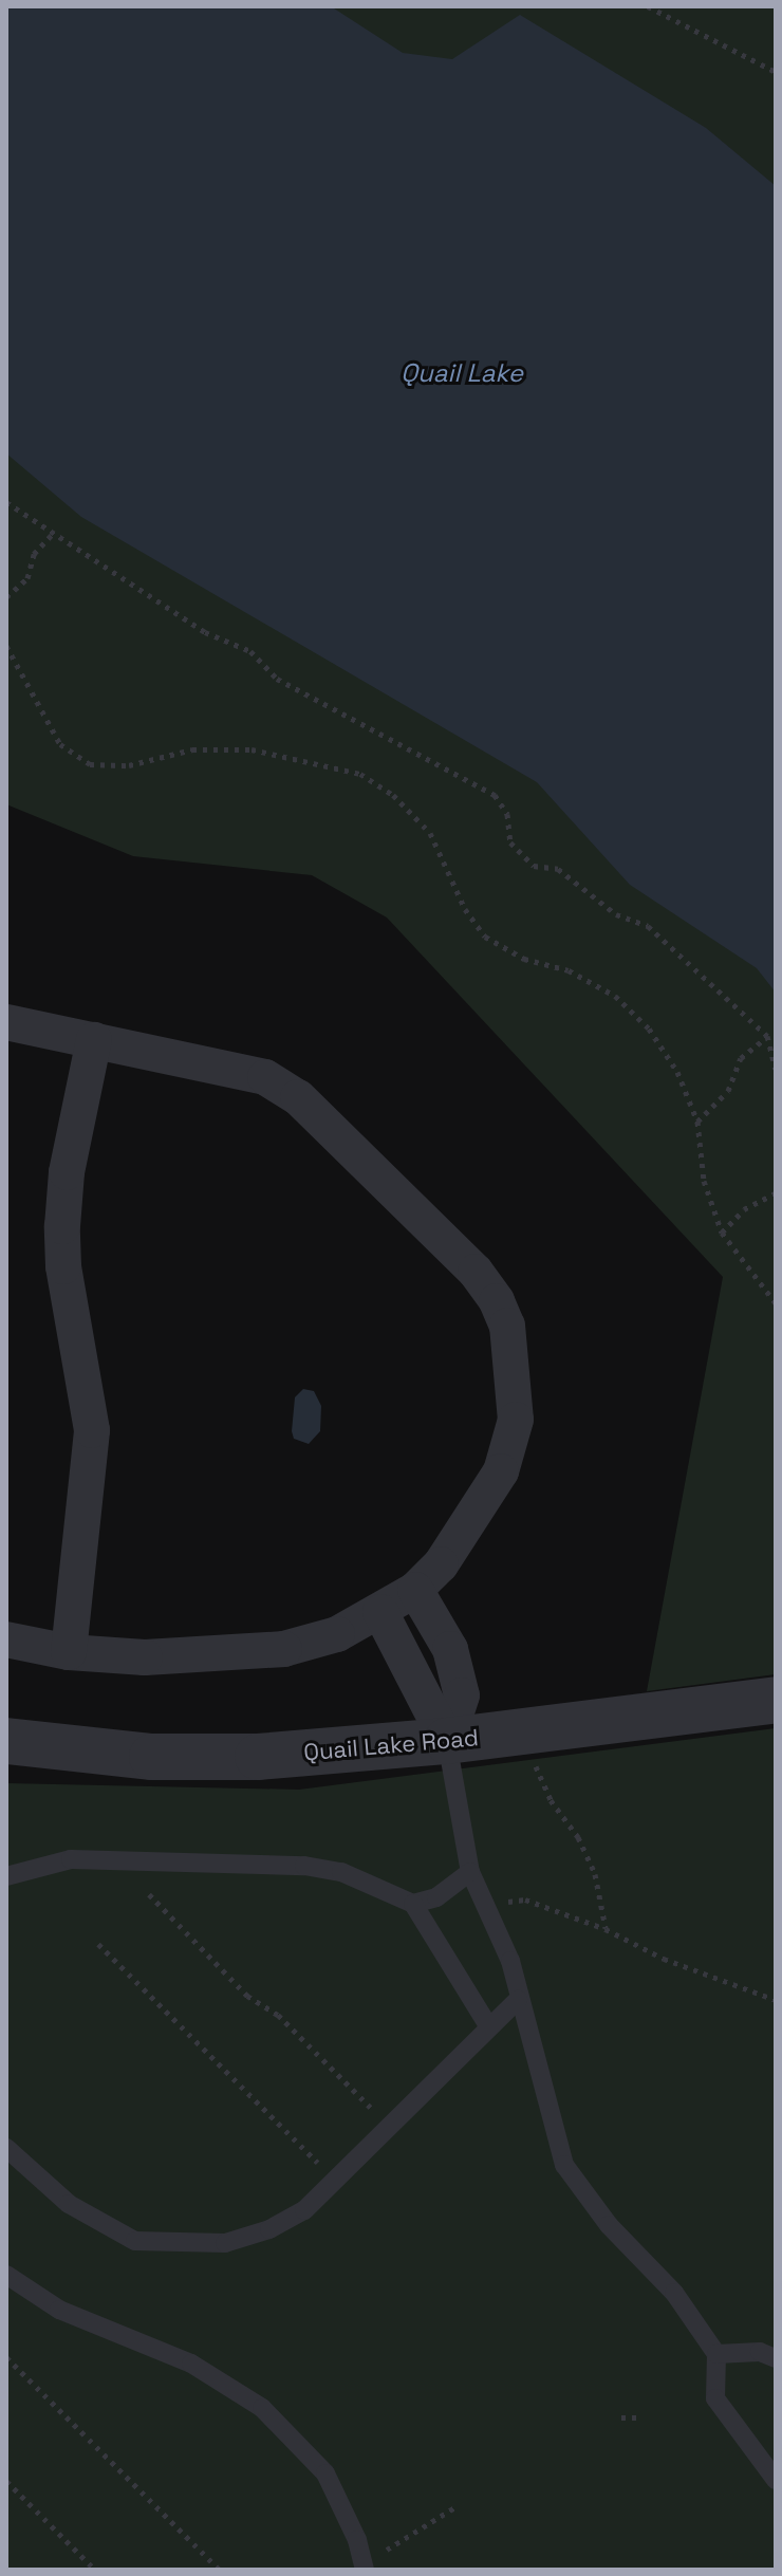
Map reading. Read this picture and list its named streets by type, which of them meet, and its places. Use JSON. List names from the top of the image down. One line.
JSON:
{"streets":{"street":["Quail Lake Road"]},"water":["Quail Lake"]}
